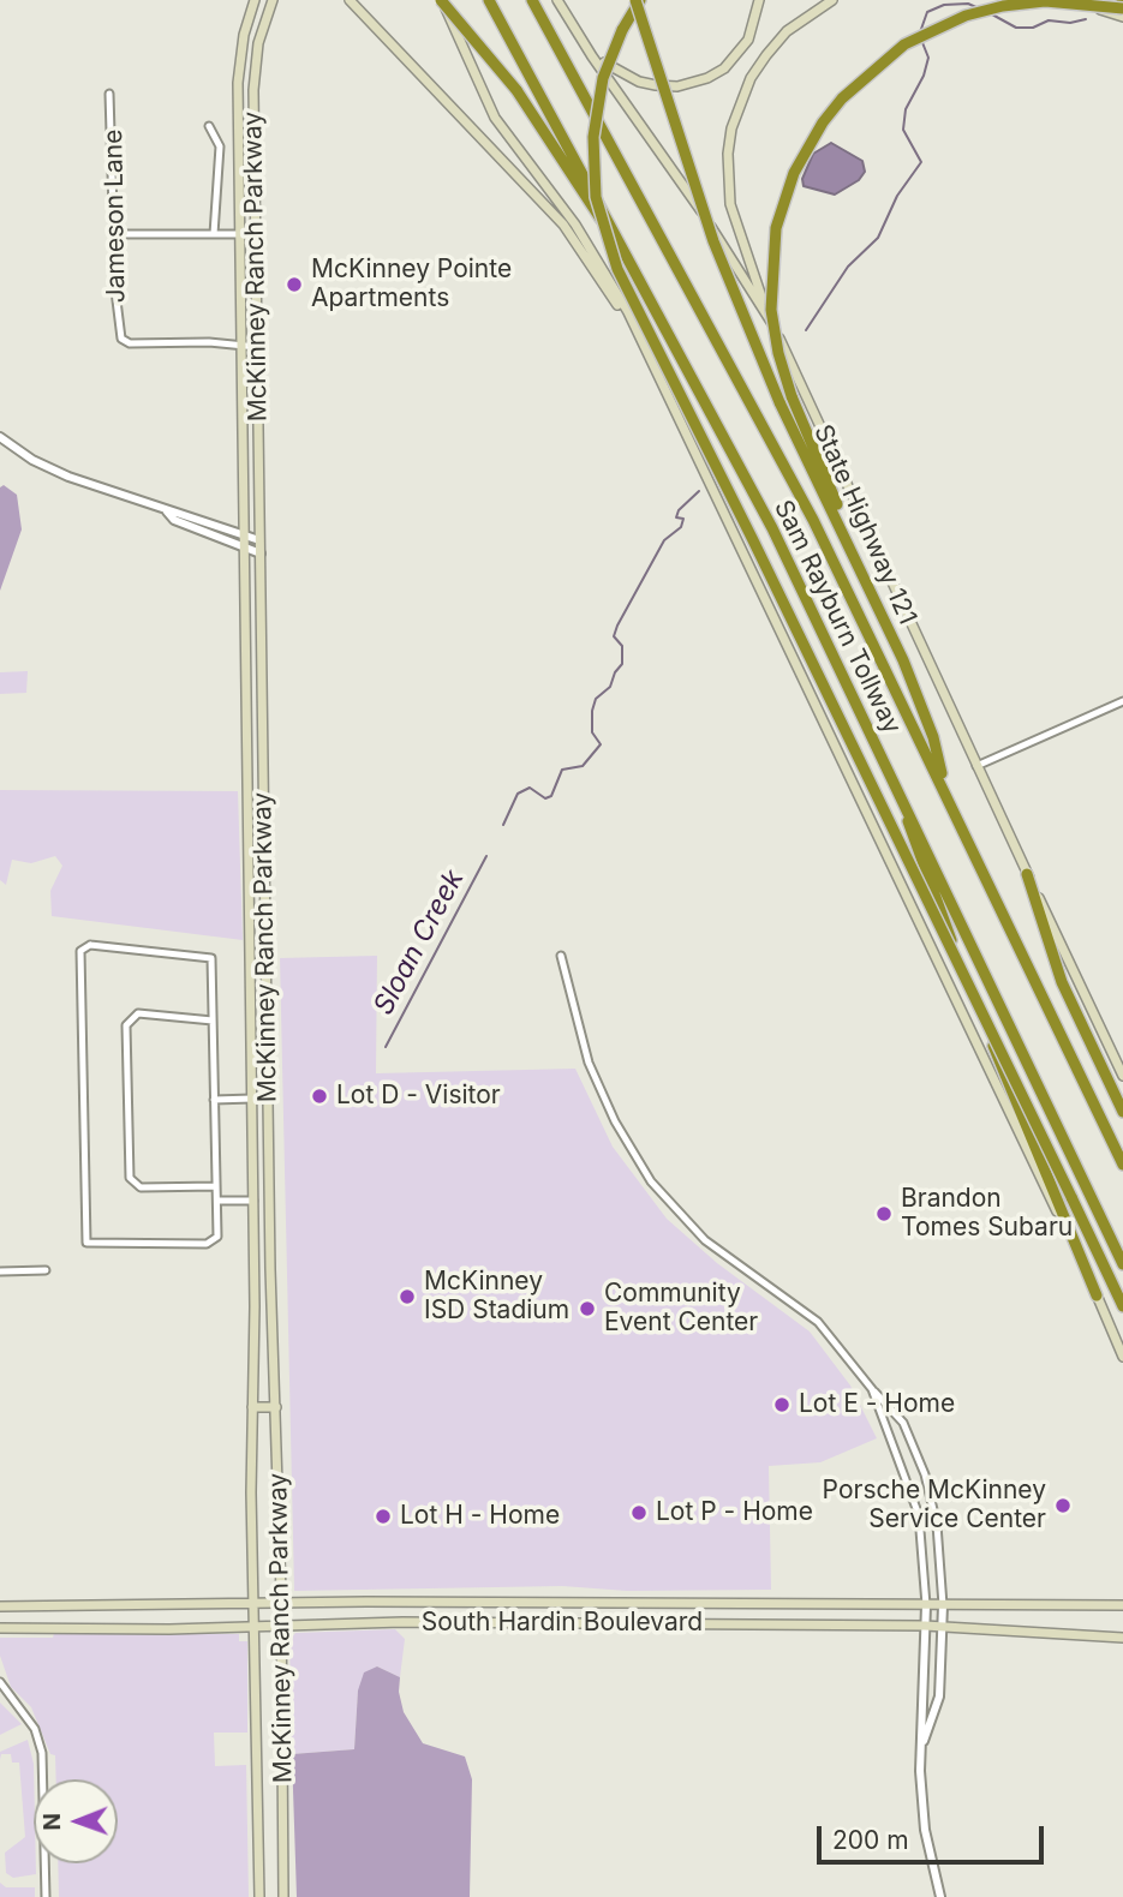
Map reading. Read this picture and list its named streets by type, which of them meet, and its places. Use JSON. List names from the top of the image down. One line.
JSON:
{"streets":{"highway":["Sam Rayburn Tollway"],"main road":["McKinney Ranch Parkway","State Highway 121","South Hardin Boulevard"],"street":["Jameson Lane"]},"crossings":[["Jameson Lane","McKinney Ranch Parkway"],["McKinney Ranch Parkway","South Hardin Boulevard"]],"water":["Sloan Creek"],"places":["McKinney Pointe Apartments","Lot D - Visitor","Brandon Tomes Subaru","McKinney ISD Stadium","Community Event Center","Lot E - Home","Porsche McKinney Service Center","Lot P - Home","Lot H - Home"],"scale_bar":"200 m","north":"left"}
